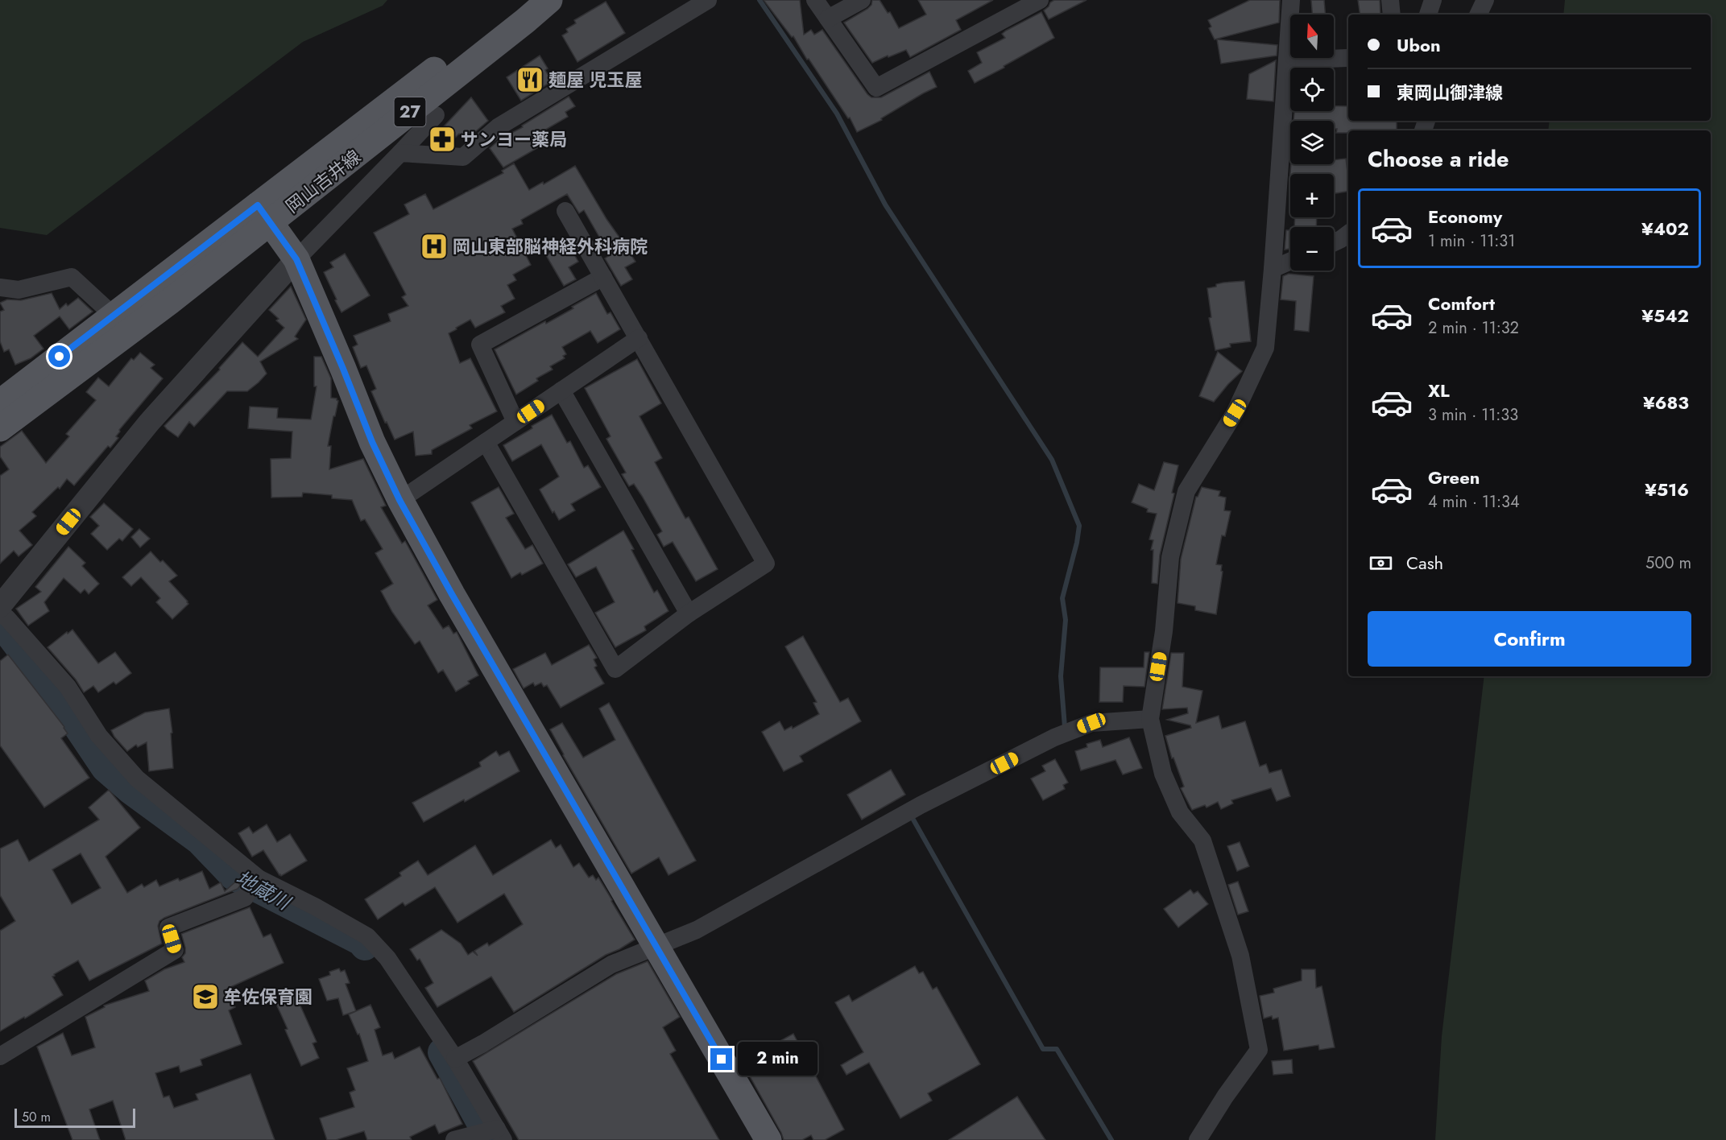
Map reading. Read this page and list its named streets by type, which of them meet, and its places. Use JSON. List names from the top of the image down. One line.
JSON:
{"streets":{"main road":["27","岡山吉井線"]},"water":["地蔵川"],"places":{"restaurant":["麺屋 児玉屋"],"pharmacy":["サンヨー薬局"],"hospital":["岡山東部脳神経外科病院"],"school or university":["牟佐保育園"]},"scale_bar":"50 m","north":"top","page":{"map_buttons":["+","−"],"banner":["Ubon","東岡山御津線"],"heading":"Choose a ride","list":[{"name":"Economy","note":"1 min · 11:31","value":"¥402"},{"name":"Comfort","note":"2 min · 11:32","value":"¥542"},{"name":"XL","note":"3 min · 11:33","value":"¥683"},{"name":"Green","note":"4 min · 11:34","value":"¥516"}],"pay":["Cash","500 m"],"buttons":"Confirm","bubble":"2 min","scale":"50 m"}}
